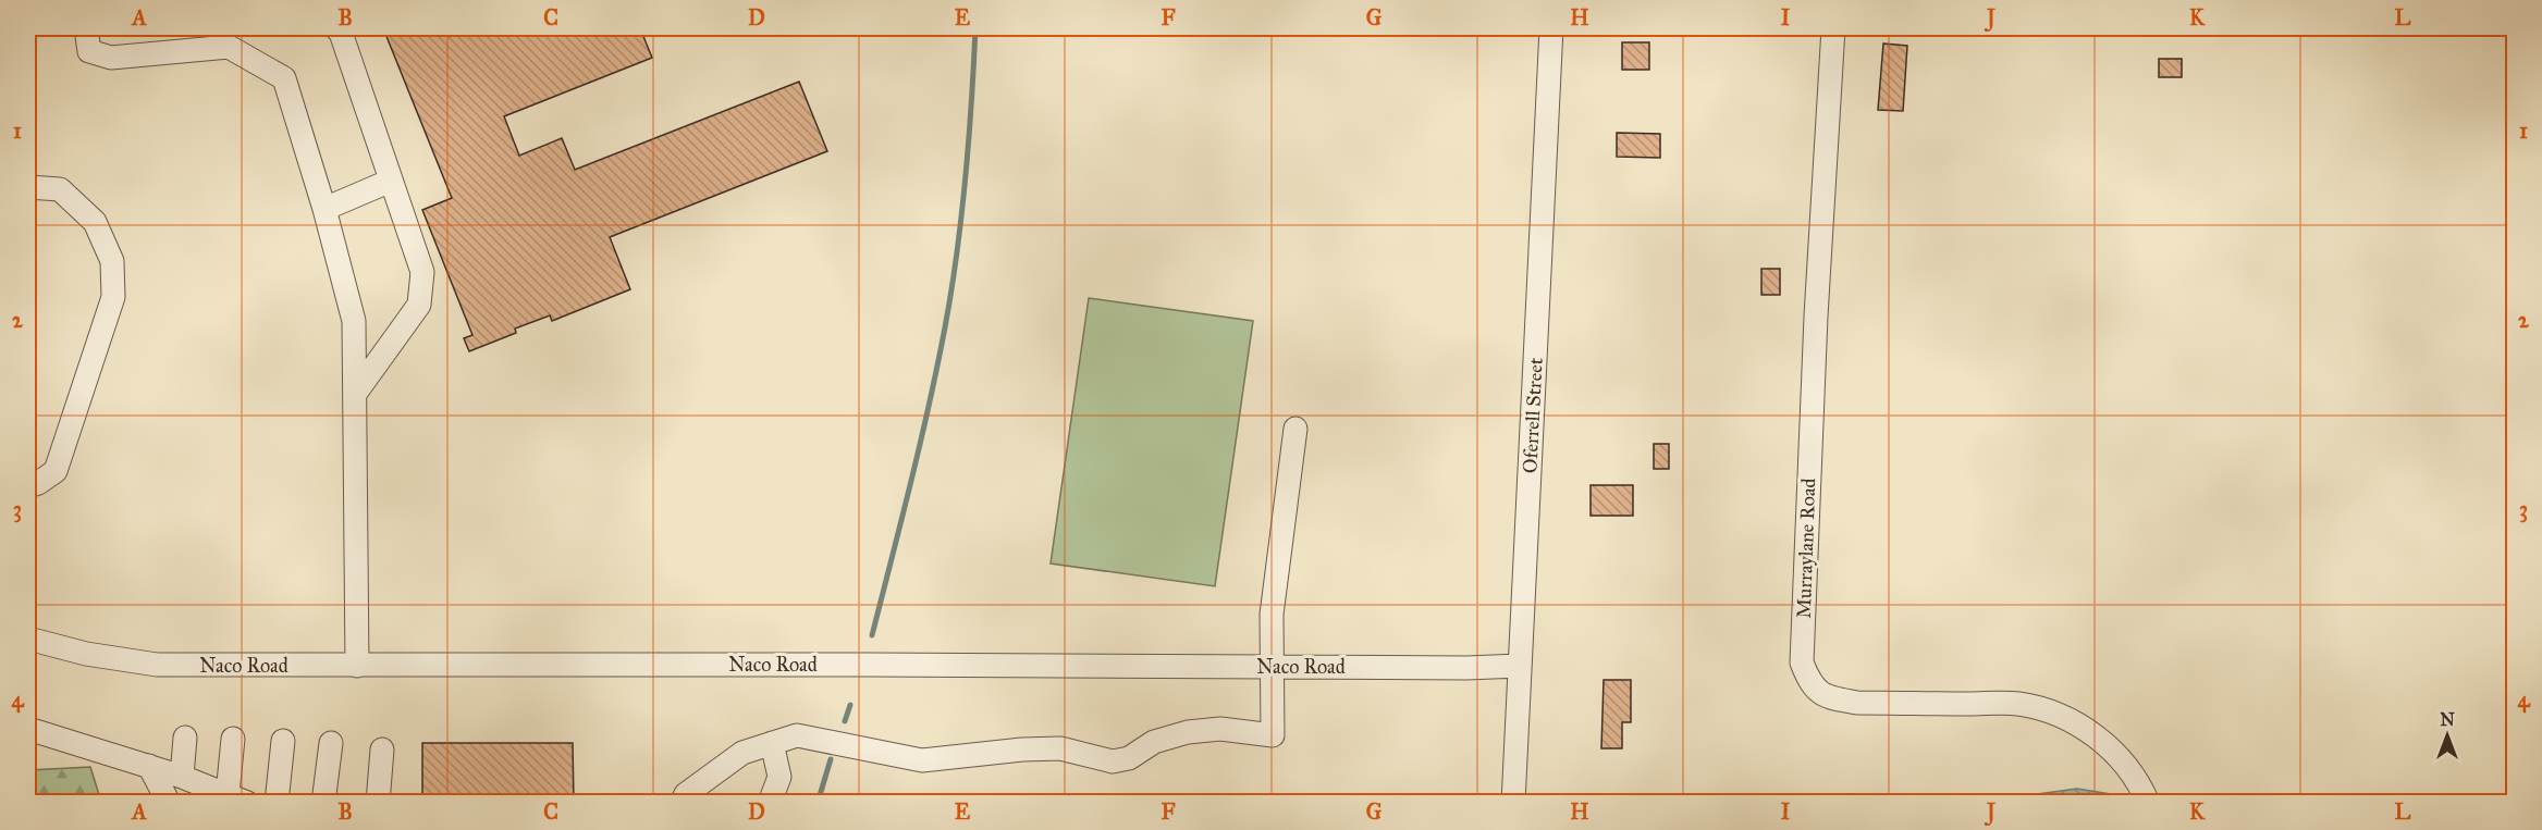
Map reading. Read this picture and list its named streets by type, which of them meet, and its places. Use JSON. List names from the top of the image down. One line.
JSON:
{"streets":{"street":["Oferrell Street","Murraylane Road","Naco Road"]},"crossings":[["Oferrell Street","Naco Road"]],"north":"top","grid":{"columns":["A","B","C","D","E","F","G","H","I","J","K","L"],"rows":["1","2","3","4"]}}
